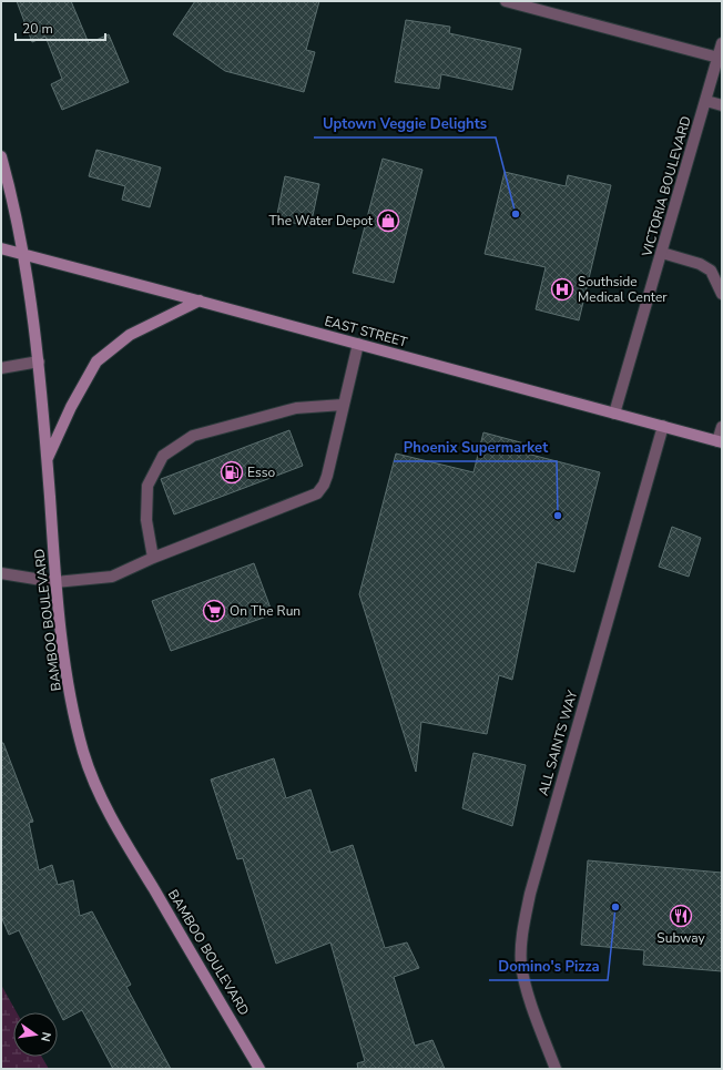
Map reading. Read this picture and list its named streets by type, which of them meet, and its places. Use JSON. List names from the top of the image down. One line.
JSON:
{"streets":{"main road":["EAST STREET","BAMBOO BOULEVARD"],"street":["VICTORIA BOULEVARD","ALL SAINTS WAY"]},"crossings":[["VICTORIA BOULEVARD","EAST STREET"],["EAST STREET","BAMBOO BOULEVARD"],["EAST STREET","ALL SAINTS WAY"]],"places":{"other":["Uptown Veggie Delights","Phoenix Supermarket","Domino's Pizza"],"shop":["The Water Depot"],"hospital":["Southside Medical Center"],"fuel station":["Esso"],"supermarket":["On The Run"],"restaurant":["Subway"]},"scale_bar":"20 m","north":"right"}
